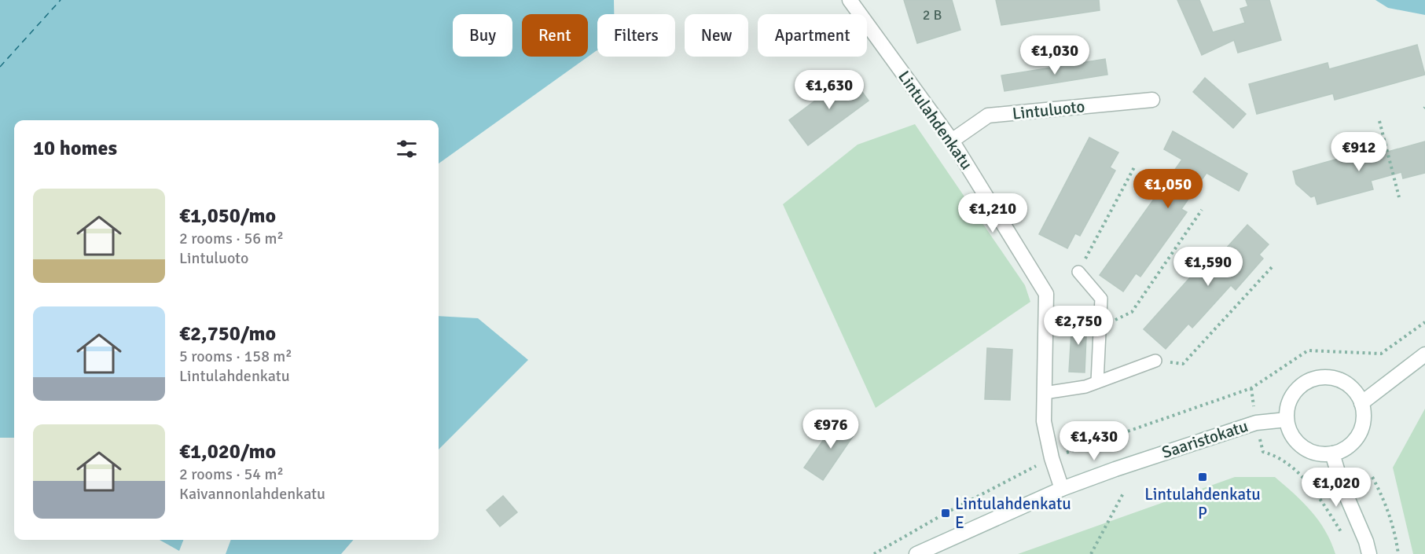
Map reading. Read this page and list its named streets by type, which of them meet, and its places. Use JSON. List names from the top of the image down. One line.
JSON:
{"streets":{"street":["Lintuluoto","Lintulahdenkatu","Saaristokatu"]},"crossings":[["Lintuluoto","Lintulahdenkatu"],["Lintulahdenkatu","Saaristokatu"]],"places":{"transit":["Lintulahdenkatu P","Lintulahdenkatu E"]},"house_numbers":["2 B"],"page":{"chip":["Buy","Rent","Filters","New","Apartment"],"price":["€1,030","€1,630","€912","€1,050","€1,210","€1,590","€2,750","€976","€1,430","€1,020"],"heading":"10 homes","list":[{"name":"€1,050/mo","note":"2 rooms · 56 m² · Lintuluoto"},{"name":"€2,750/mo","note":"5 rooms · 158 m² · Lintulahdenkatu"},{"name":"€1,020/mo","note":"2 rooms · 54 m² · Kaivannonlahdenkatu"}]}}
